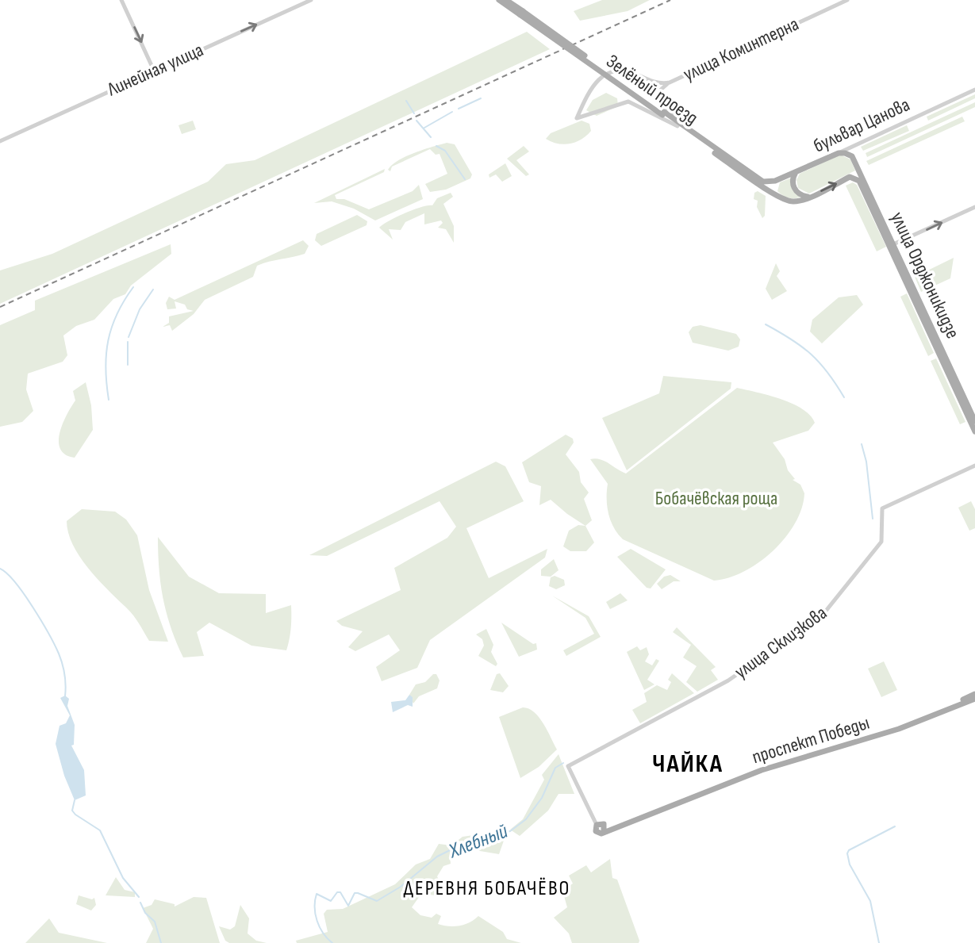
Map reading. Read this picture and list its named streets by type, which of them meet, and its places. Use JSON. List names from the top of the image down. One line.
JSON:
{"streets":{"main road":["Зелёный проезд","бульвар Цанова","улица Орджоникидзе","проспект Победы"],"street":["улица Коминтерна","Линейная улица","улица Склизкова"]},"crossings":[["Зелёный проезд","бульвар Цанова"],["улица Склизкова","проспект Победы"]],"one_way":["Линейная улица"],"districts":["ЧАЙКА","ДЕРЕВНЯ БОБАЧЁВО"],"water":["Хлебный"],"parks":["Бобачёвская роща"]}
